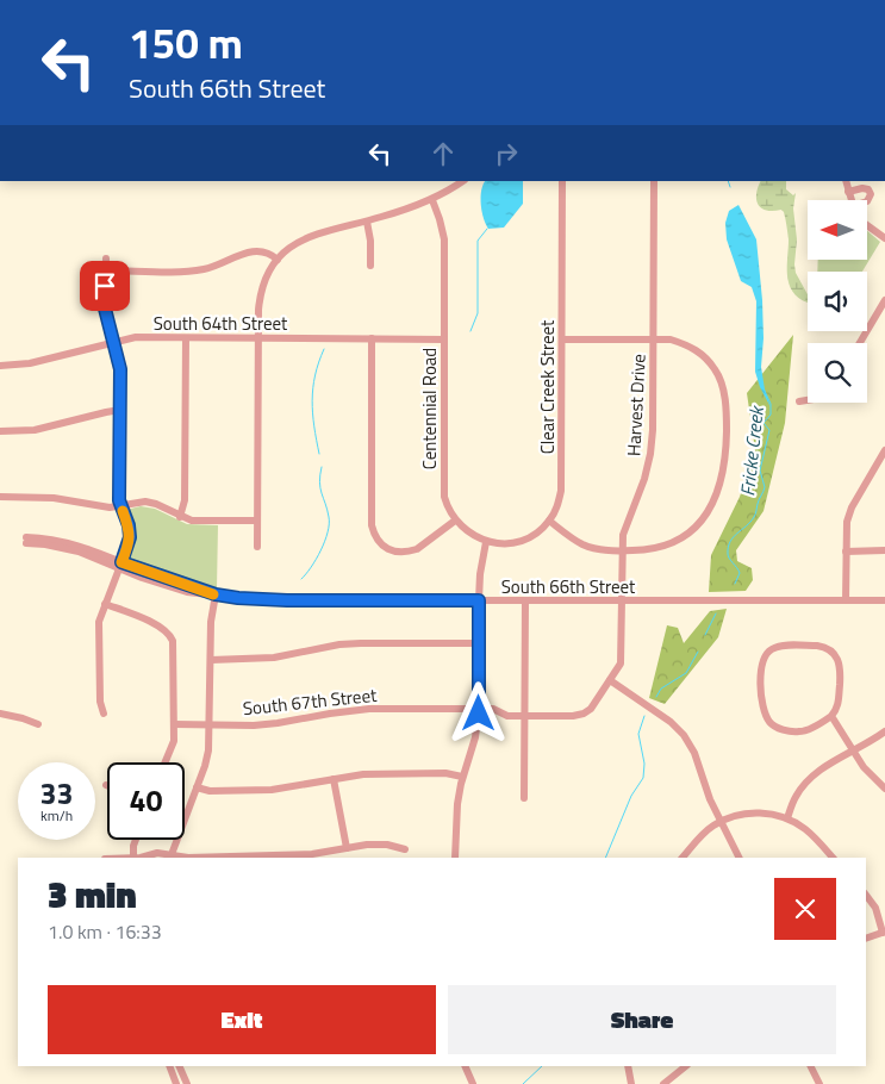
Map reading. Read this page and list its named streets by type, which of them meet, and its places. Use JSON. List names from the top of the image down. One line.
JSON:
{"streets":{"street":["South 64th Street","Clear Creek Street","Harvest Drive","Centennial Road","South 66th Street","South 67th Street"]},"crossings":[["South 64th Street","Centennial Road"],["Harvest Drive","South 66th Street"],["Harvest Drive","South 67th Street"]],"water":["Fricke Creek"],"north":"left","page":{"turn":["150 m","South 66th Street"],"speed":"33 km/h","limit":"40","heading":["3 min","1.0 km · 16:33"],"buttons":["Exit","Share"]}}
